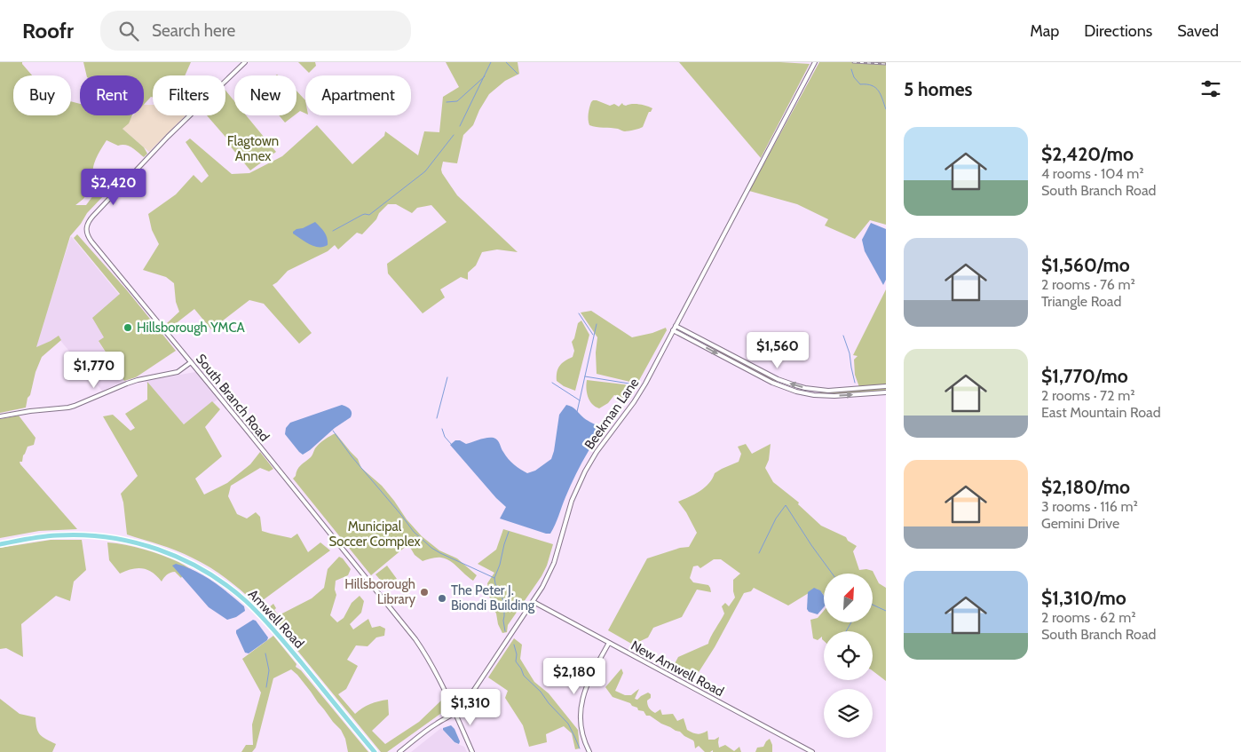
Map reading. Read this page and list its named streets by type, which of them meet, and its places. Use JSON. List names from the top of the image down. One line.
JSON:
{"streets":{"main road":["Amwell Road"],"street":["South Branch Road","Beekman Lane","New Amwell Road"]},"crossings":[["South Branch Road","Beekman Lane"],["Beekman Lane","New Amwell Road"]],"parks":["Flagtown Annex","Municipal Soccer Complex"],"places":["Hillsborough YMCA","Hillsborough Library","The Peter J. Biondi Building"],"north":"top right","page":{"header":"Roofr","search":"Search here","nav":["Map","Directions","Saved"],"heading":"5 homes","chip":["Buy","Rent","Filters","New","Apartment"],"list":[{"name":"$2,420/mo","note":"4 rooms · 104 m² · South Branch Road"},{"name":"$1,560/mo","note":"2 rooms · 76 m² · Triangle Road"},{"name":"$1,770/mo","note":"2 rooms · 72 m² · East Mountain Road"},{"name":"$2,180/mo","note":"3 rooms · 116 m² · Gemini Drive"},{"name":"$1,310/mo","note":"2 rooms · 62 m² · South Branch Road"}],"price":["$2,420","$1,560","$1,770","$2,180","$1,310"]}}
